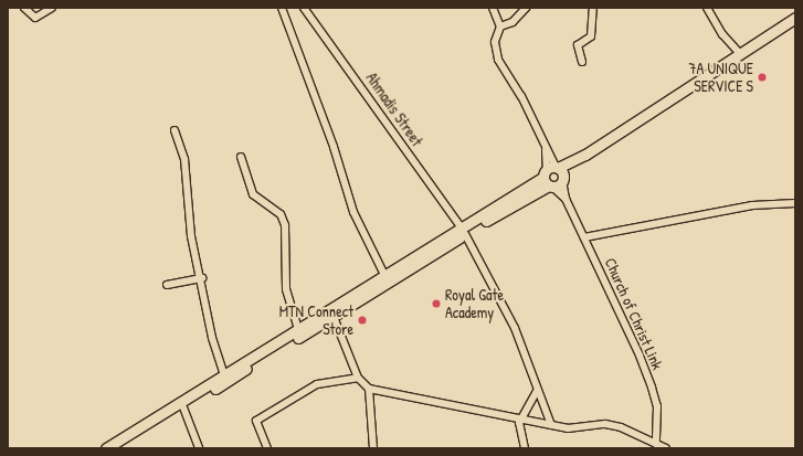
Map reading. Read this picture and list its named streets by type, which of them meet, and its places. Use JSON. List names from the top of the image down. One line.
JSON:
{"streets":{"street":["Ahmadis Street","Church of Christ Link"]},"places":["7A UNIQUE SERVICE S","Royal Gate Academy","MTN Connect Store"]}
